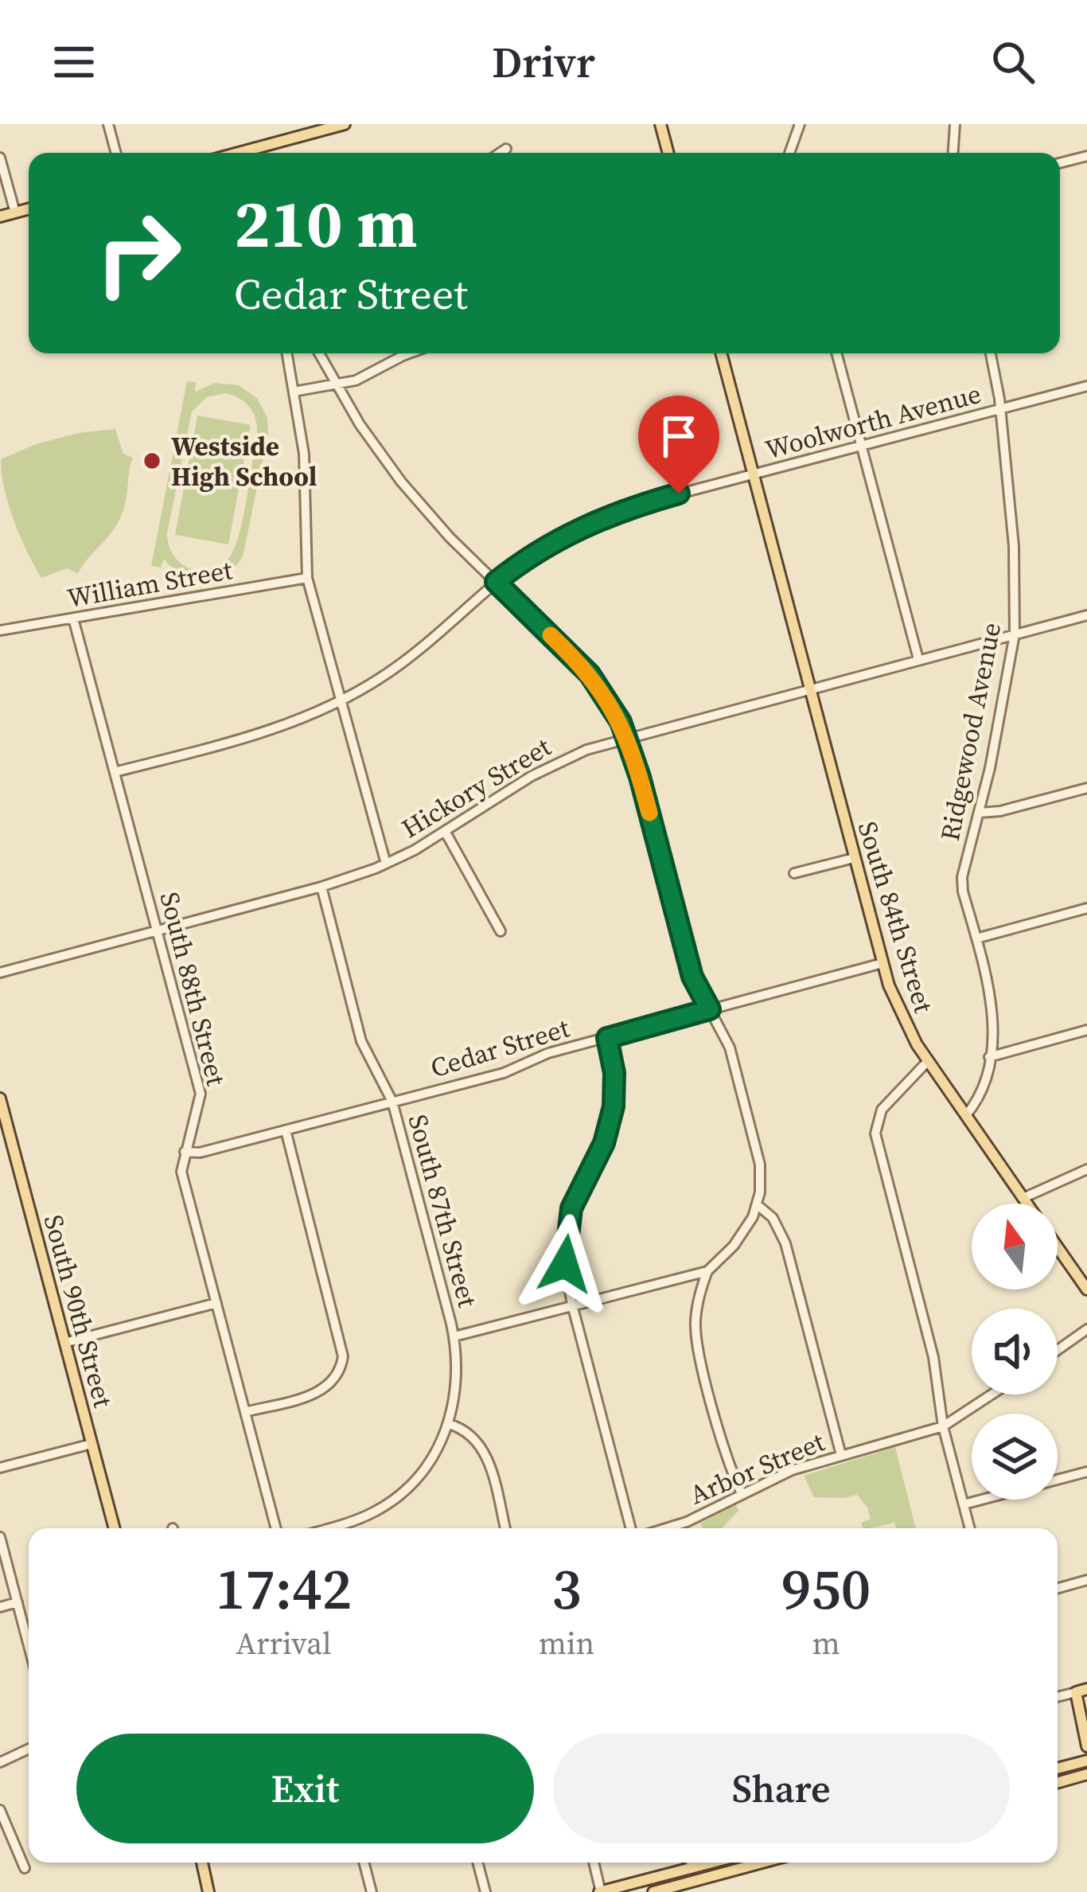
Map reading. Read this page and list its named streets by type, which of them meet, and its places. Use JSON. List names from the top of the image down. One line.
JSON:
{"streets":{"main road":["South 84th Street","South 90th Street"],"street":["Woolworth Avenue","William Street","Ridgewood Avenue","Hickory Street","South 88th Street","Cedar Street","South 87th Street","Arbor Street"]},"crossings":[["Woolworth Avenue","Ridgewood Avenue"],["Woolworth Avenue","South 84th Street"],["Woolworth Avenue","South 88th Street"],["William Street","South 88th Street"],["Ridgewood Avenue","Hickory Street"],["Hickory Street","South 84th Street"],["Hickory Street","South 88th Street"],["Hickory Street","South 87th Street"],["South 84th Street","Cedar Street"],["South 88th Street","Cedar Street"],["Cedar Street","South 87th Street"]],"places":["Westside High School"],"north":"top","page":{"header":"Drivr","turn":["210 m","Cedar Street"],"eta":["17:42","Arrival","3","min","950","m"],"buttons":["Exit","Share"]}}
